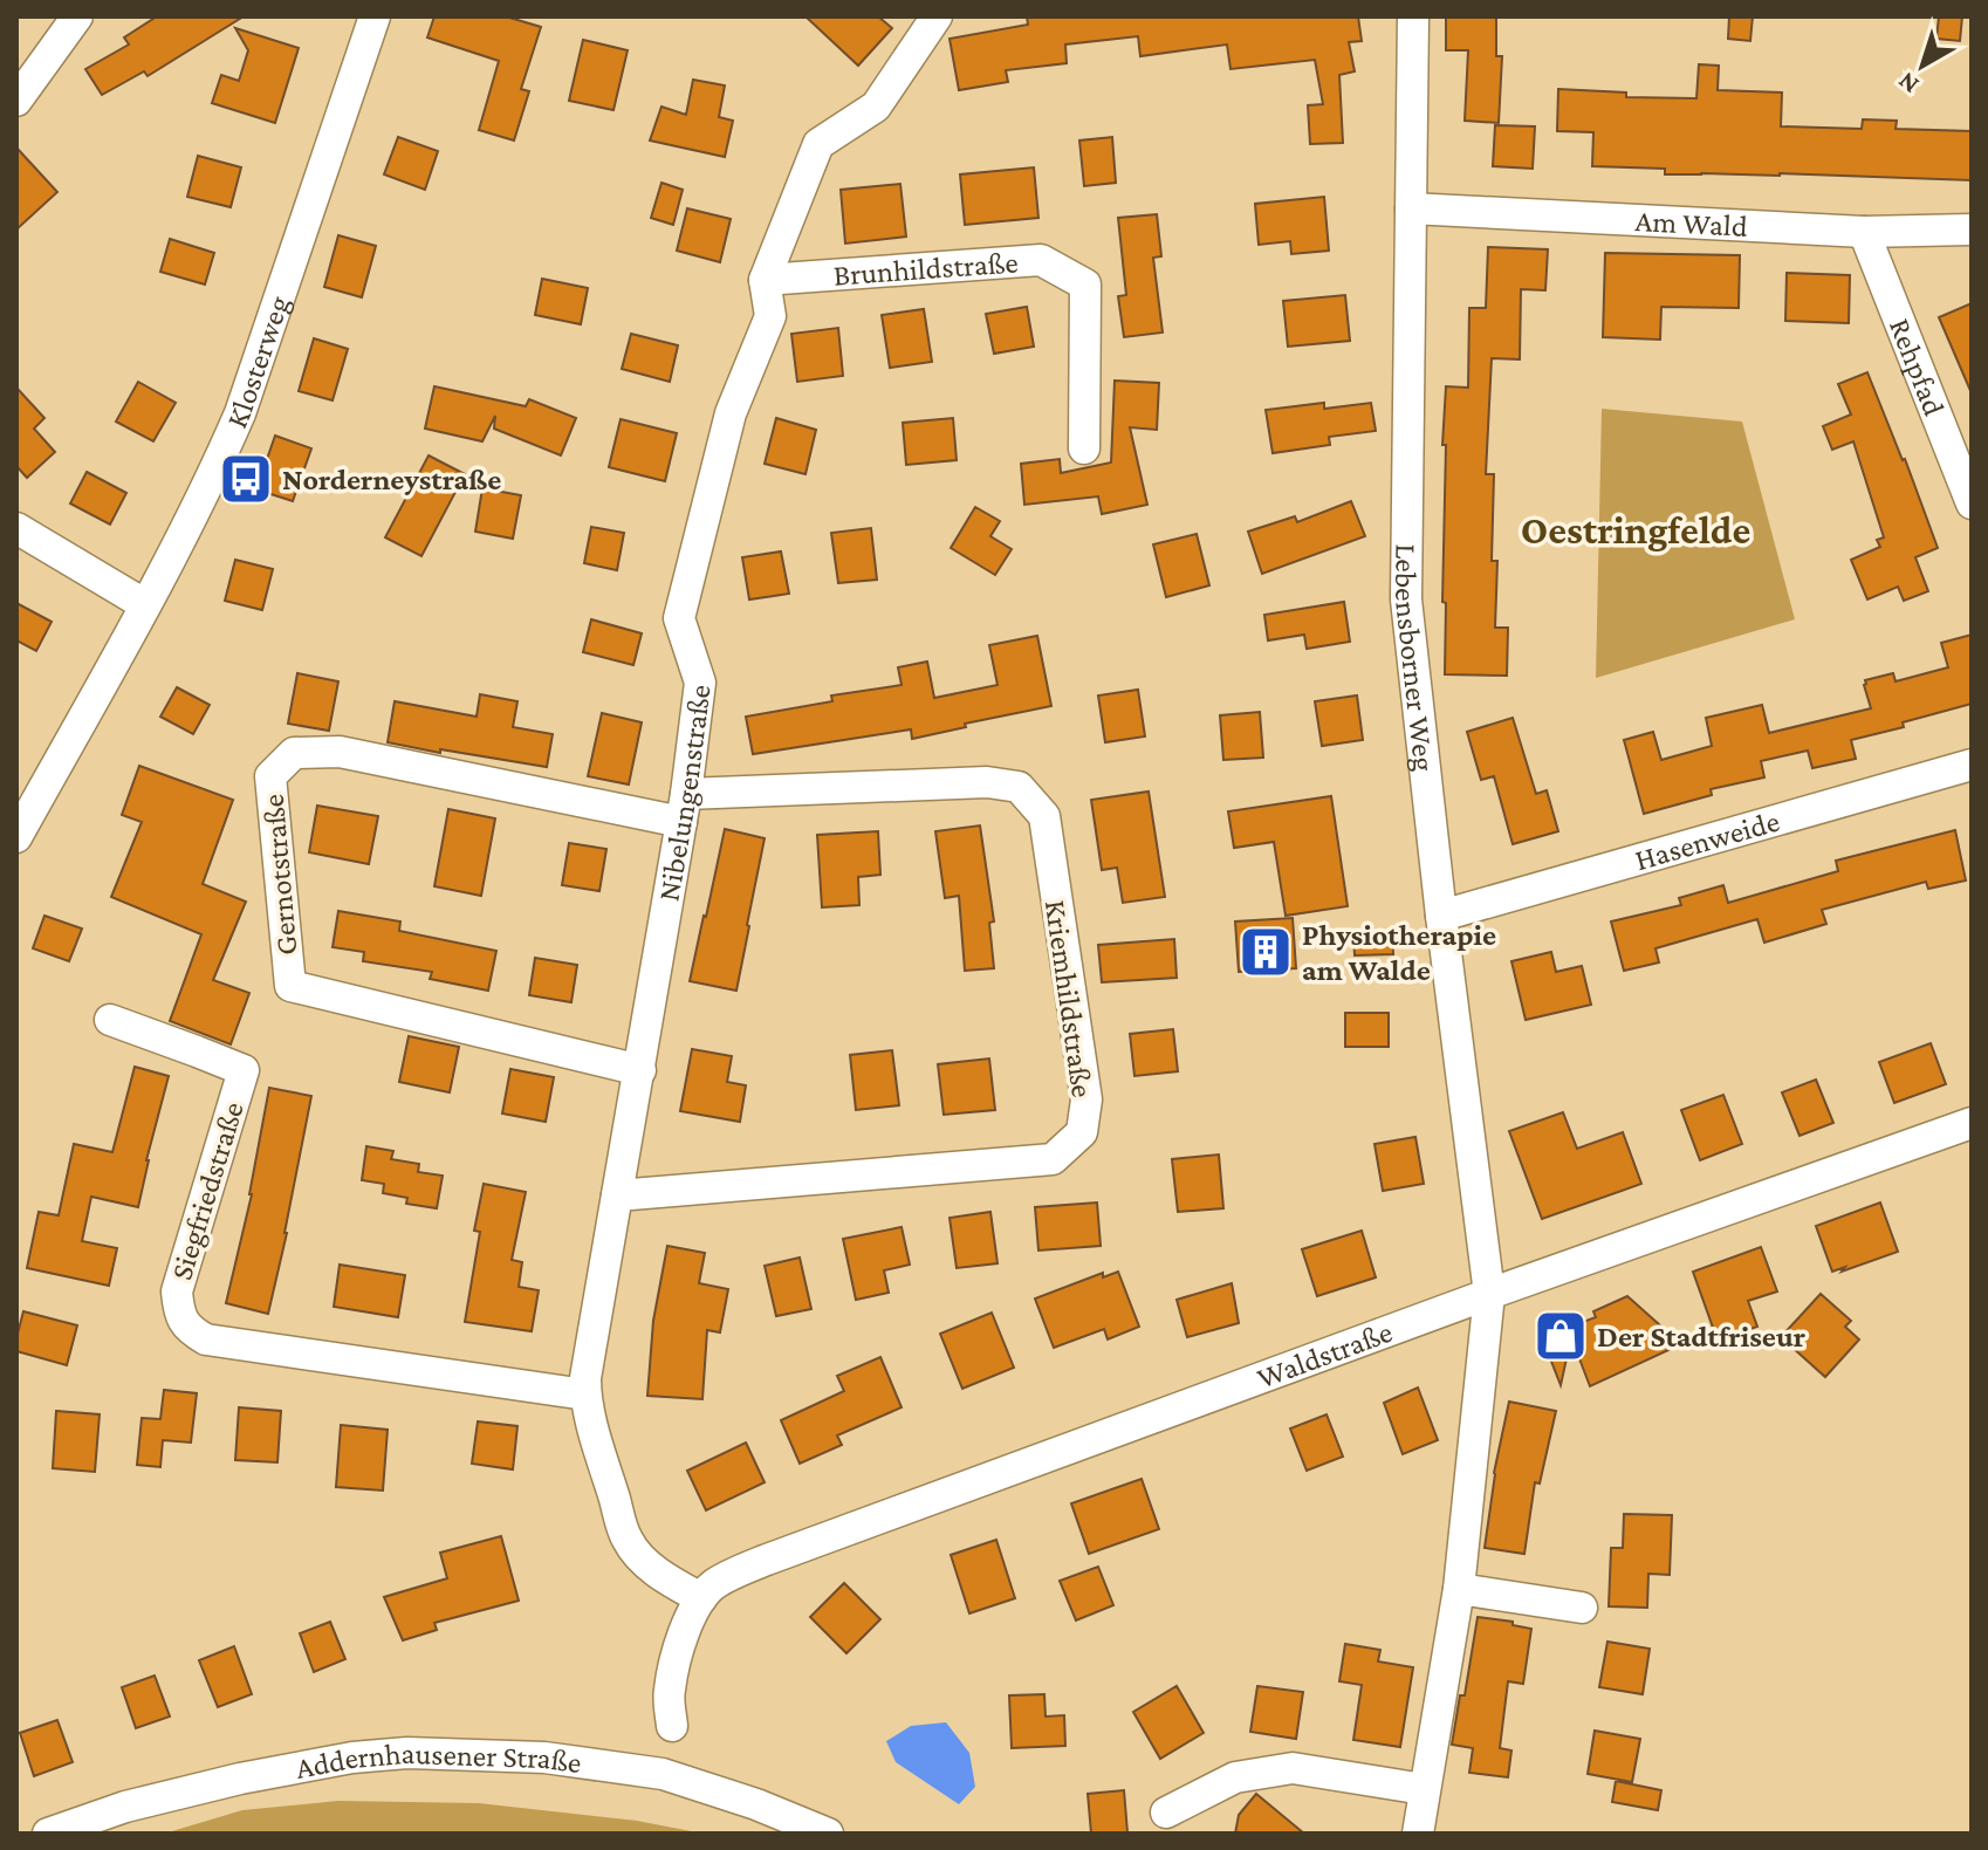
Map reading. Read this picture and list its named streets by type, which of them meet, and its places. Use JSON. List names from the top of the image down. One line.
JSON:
{"streets":{"street":["Am Wald","Brunhildstraße","Klosterweg","Rehpfad","Lebensborner Weg","Nibelungenstraße","Hasenweide","Gernotstraße","Kriemhildstraße","Siegfriedstraße","Waldstraße","Addernhausener Straße"]},"crossings":[["Am Wald","Rehpfad"],["Am Wald","Lebensborner Weg"],["Brunhildstraße","Nibelungenstraße"],["Lebensborner Weg","Hasenweide"],["Lebensborner Weg","Waldstraße"],["Nibelungenstraße","Gernotstraße"],["Nibelungenstraße","Kriemhildstraße"],["Nibelungenstraße","Siegfriedstraße"],["Nibelungenstraße","Waldstraße"],["Gernotstraße","Kriemhildstraße"]],"districts":["Oestringfelde"],"places":{"bus stop":["Norderneystraße"],"building":["Physiotherapie am Walde"],"shop":["Der Stadtfriseur"]},"north":"bottom left"}
